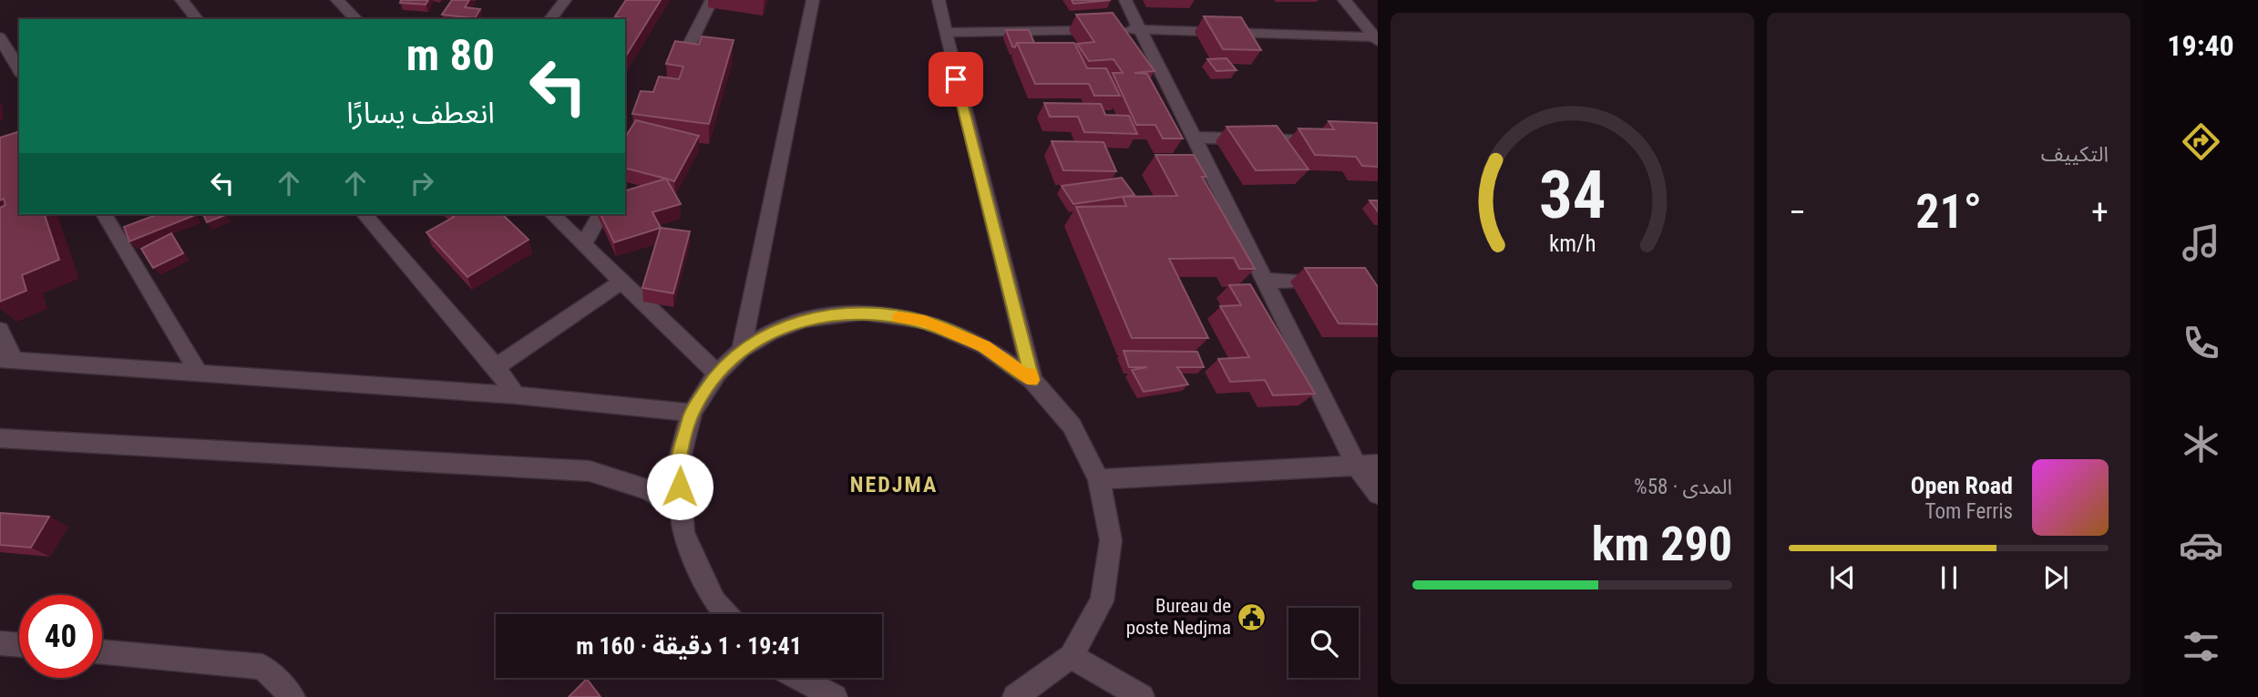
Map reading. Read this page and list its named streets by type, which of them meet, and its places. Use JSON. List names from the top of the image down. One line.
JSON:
{"districts":["NEDJMA"],"places":{"public building":["Bureau de poste Nedjma"]},"page":{"tabs":"19:40","tile":["التكييف",["المدى · 58%","290 km"]],"turn":["80 m","انعطف يسارًا"],"heat":["−","21°","+"],"song":["Open Road","Tom Ferris"],"limit":"40","trip":"19:41 · 1 دقيقة · 160 m","gauge":["34","km/h"]}}
